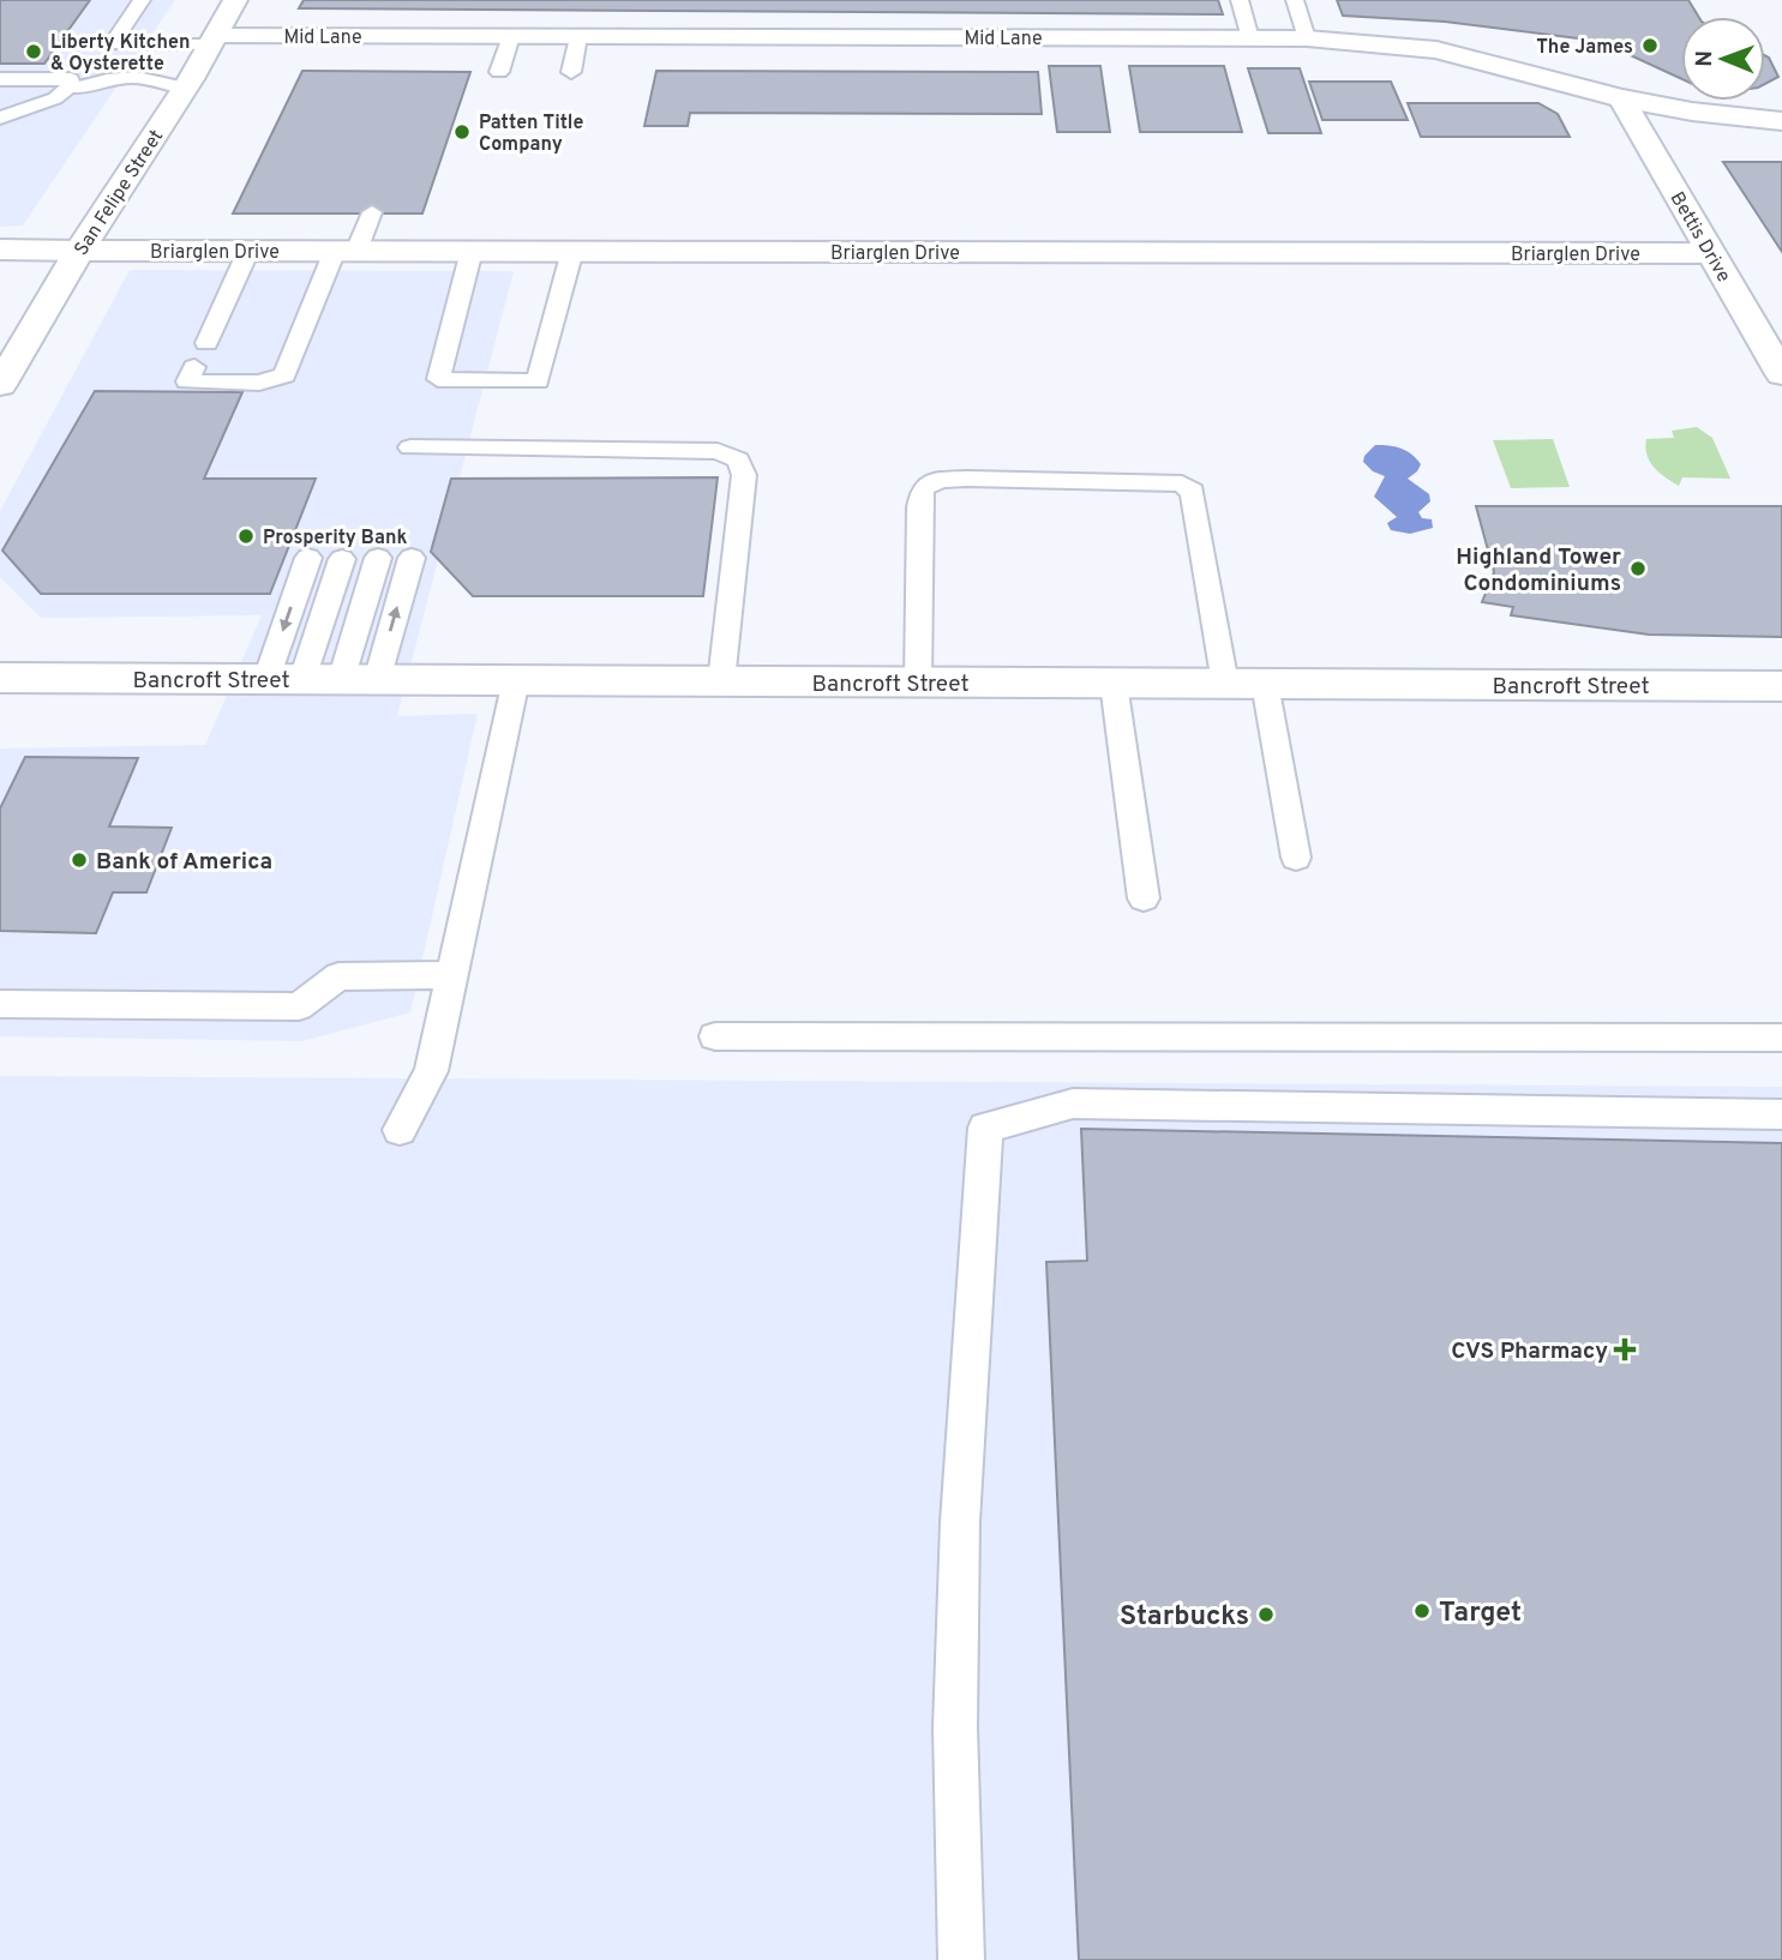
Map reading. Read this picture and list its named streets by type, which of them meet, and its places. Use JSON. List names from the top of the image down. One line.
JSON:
{"streets":{"street":["Mid Lane","San Felipe Street","Bettis Drive","Briarglen Drive","Bancroft Street"]},"crossings":[["Mid Lane","San Felipe Street"],["Mid Lane","Bettis Drive"],["San Felipe Street","Briarglen Drive"],["Bettis Drive","Briarglen Drive"]],"places":{"other":["The James","Liberty Kitchen & Oysterette","Patten Title Company","Prosperity Bank","Highland Tower Condominiums","Bank of America","Target","Starbucks"],"health":["CVS Pharmacy"]},"north":"left"}
